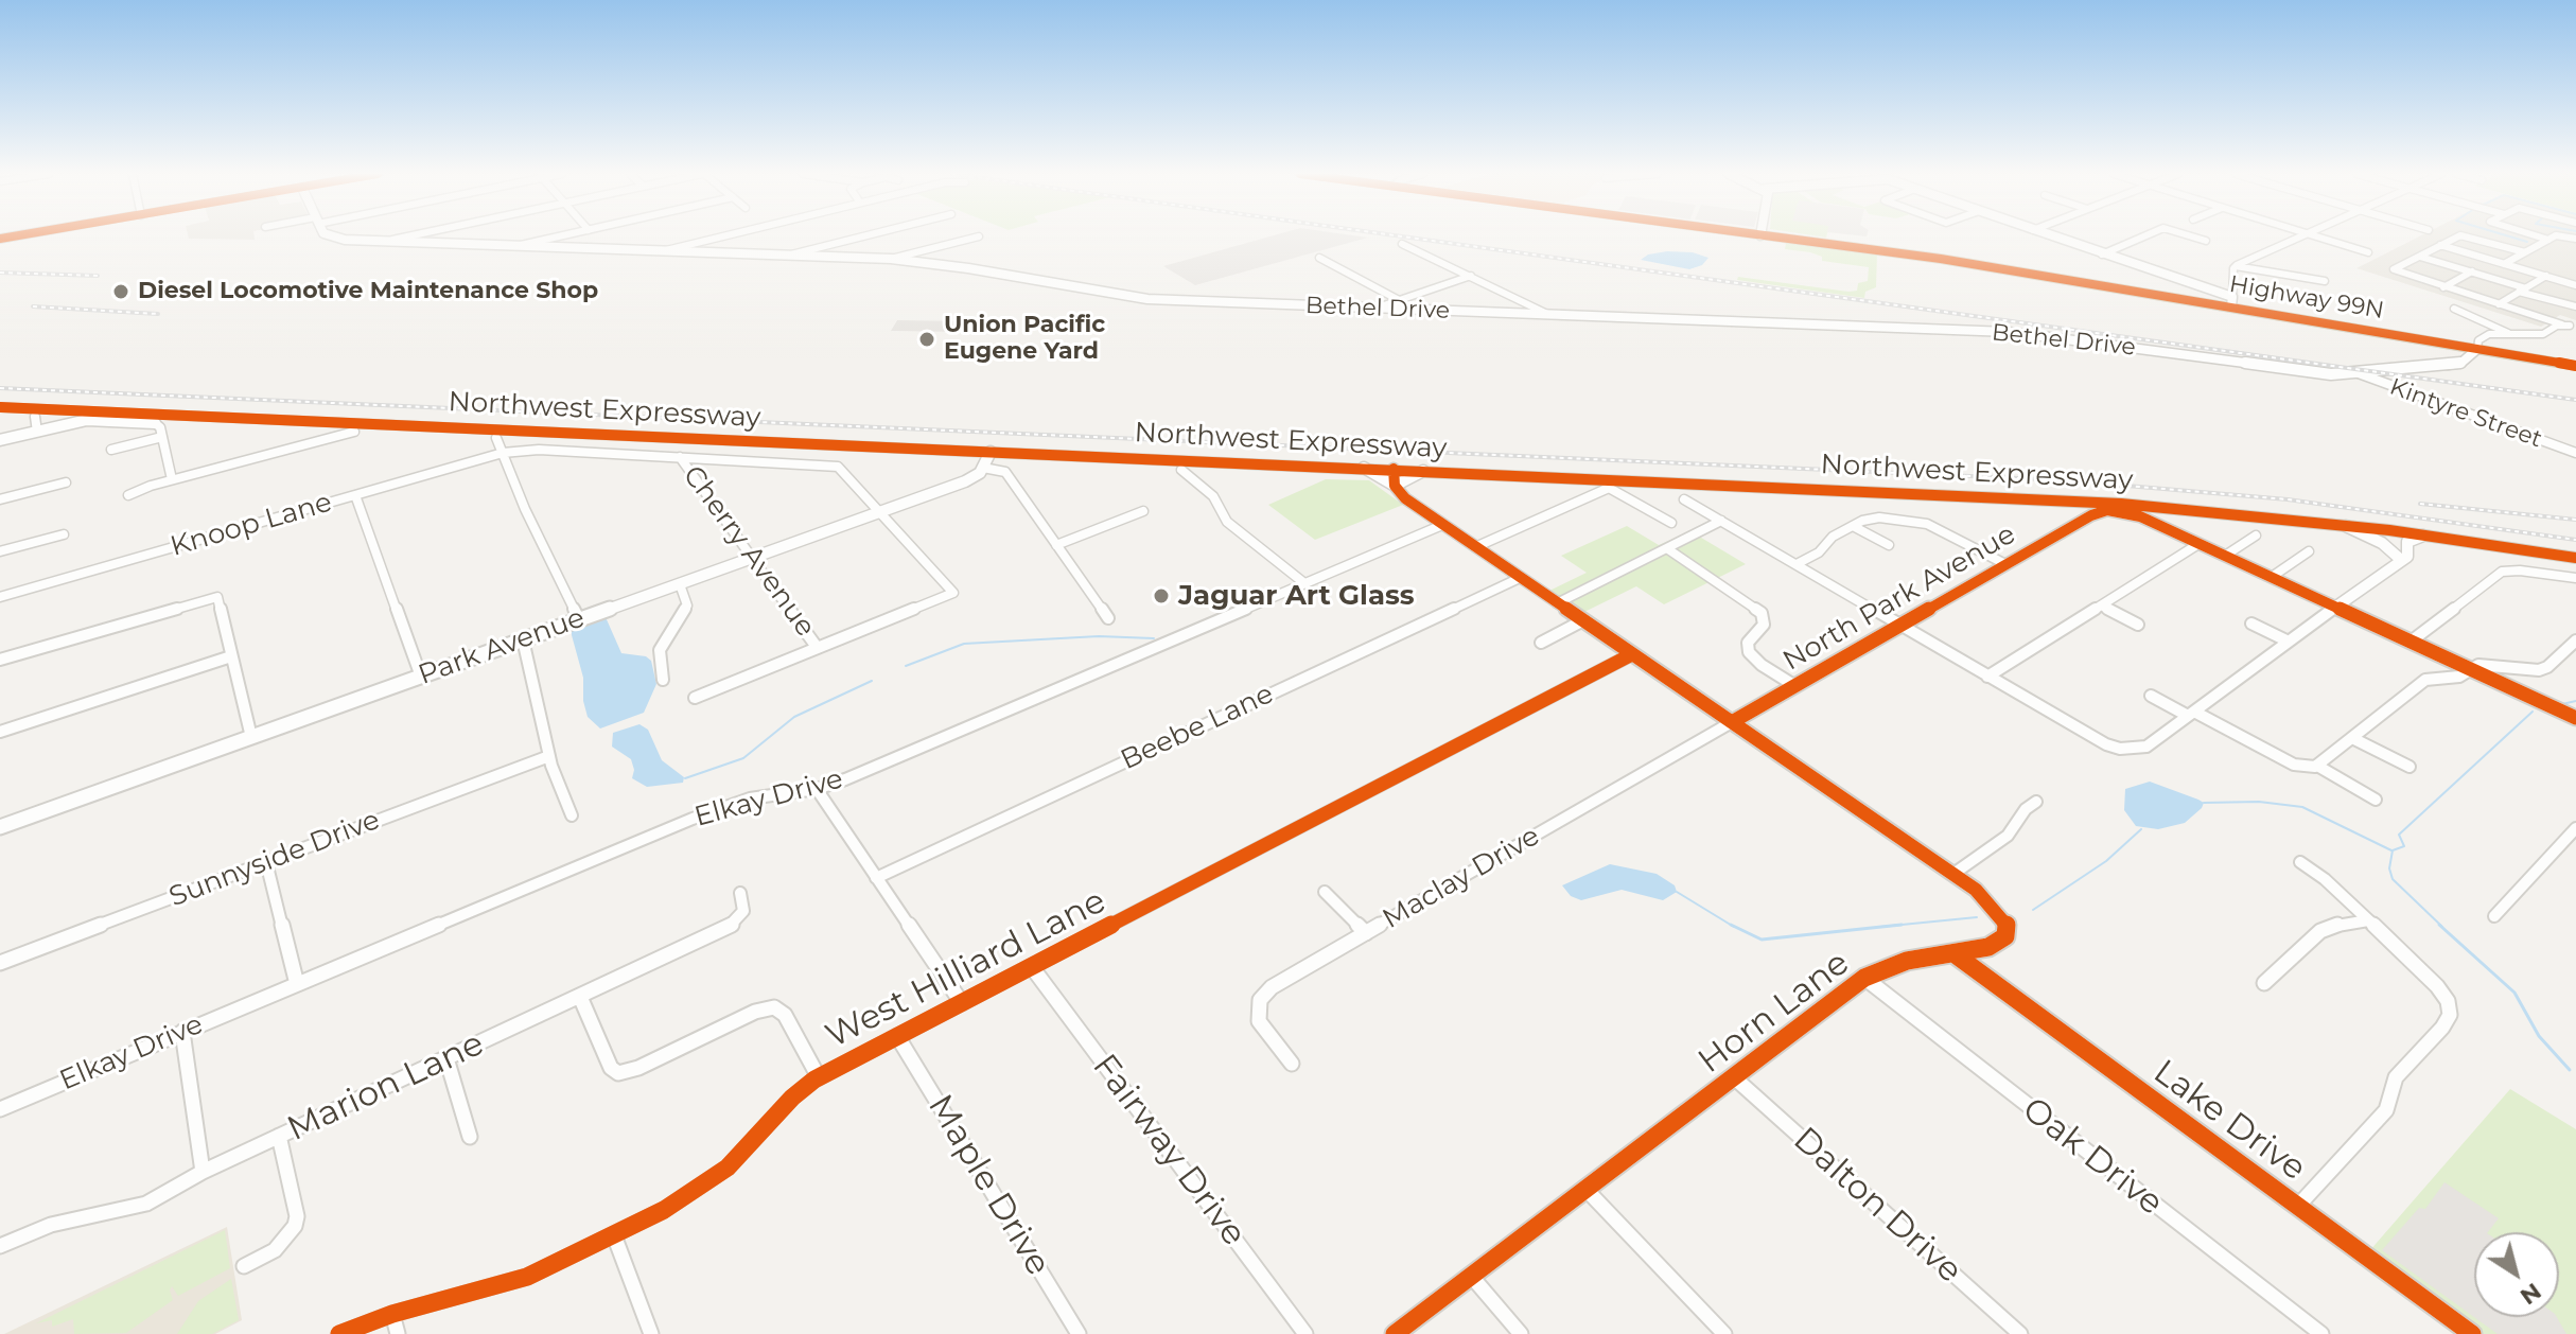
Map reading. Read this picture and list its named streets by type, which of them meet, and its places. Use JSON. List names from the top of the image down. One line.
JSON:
{"streets":{"main road":["Highway 99N","Northwest Expressway"],"street":["Bethel Drive","Kintyre Street","Knoop Lane","Cherry Avenue","North Park Avenue","Park Avenue","Beebe Lane","Elkay Drive","Sunnyside Drive","Maclay Drive","West Hilliard Lane","Horn Lane","Marion Lane","Lake Drive","Fairway Drive","Oak Drive","Maple Drive","Dalton Drive"]},"crossings":[["Highway 99N","Bethel Drive"],["Bethel Drive","Kintyre Street"],["Knoop Lane","Cherry Avenue"],["Knoop Lane","Park Avenue"],["Cherry Avenue","Park Avenue"],["North Park Avenue","Maclay Drive"],["North Park Avenue","Horn Lane"],["Maclay Drive","Horn Lane"],["West Hilliard Lane","Fairway Drive"],["West Hilliard Lane","Maple Drive"],["Horn Lane","Lake Drive"],["Horn Lane","Oak Drive"],["Horn Lane","Dalton Drive"]],"places":["Diesel Locomotive Maintenance Shop","Union Pacific Eugene Yard","Jaguar Art Glass"],"north":"bottom right"}
